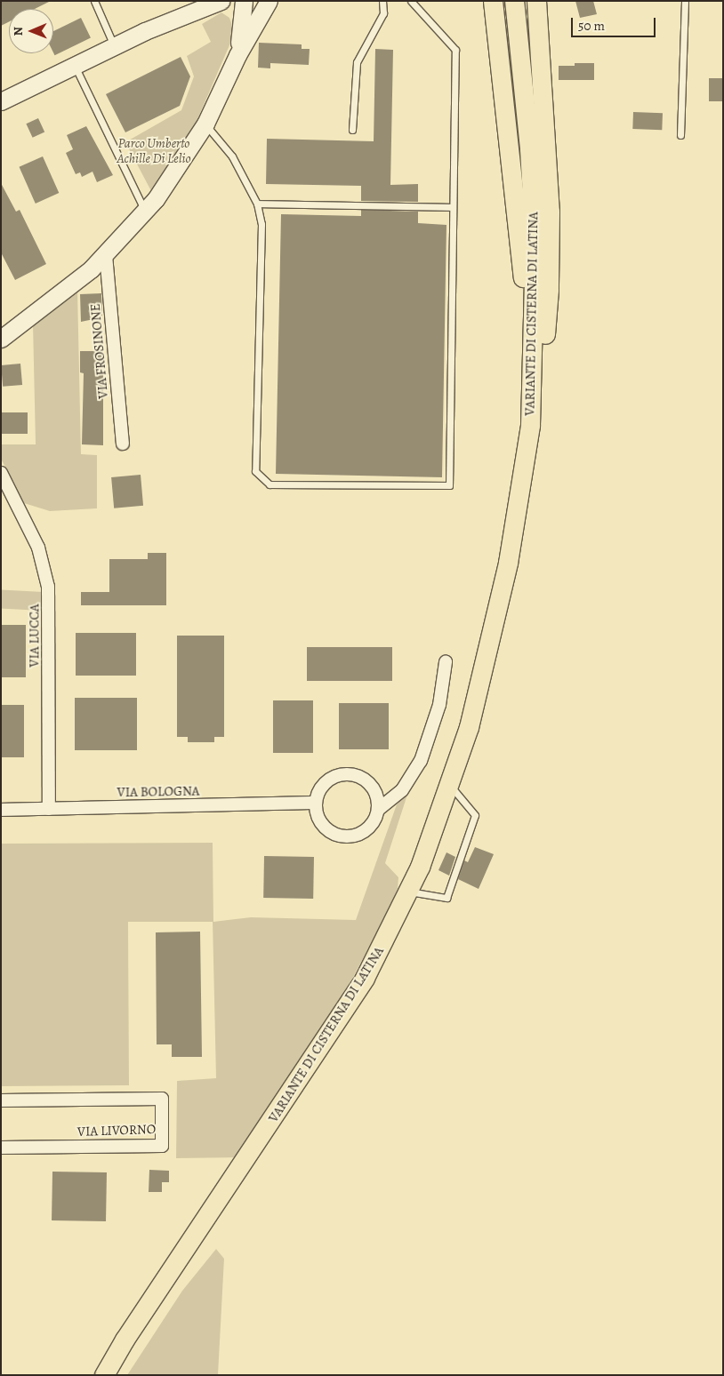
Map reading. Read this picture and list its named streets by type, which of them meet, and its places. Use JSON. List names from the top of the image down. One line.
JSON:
{"streets":{"main road":["VARIANTE DI CISTERNA DI LATINA"],"street":["VIA FROSINONE","VIA LUCCA","VIA BOLOGNA","VIA LIVORNO"]},"crossings":[["VIA LUCCA","VIA BOLOGNA"]],"parks":["Parco Umberto Achille Di Lelio"],"scale_bar":"50 m","north":"left"}
